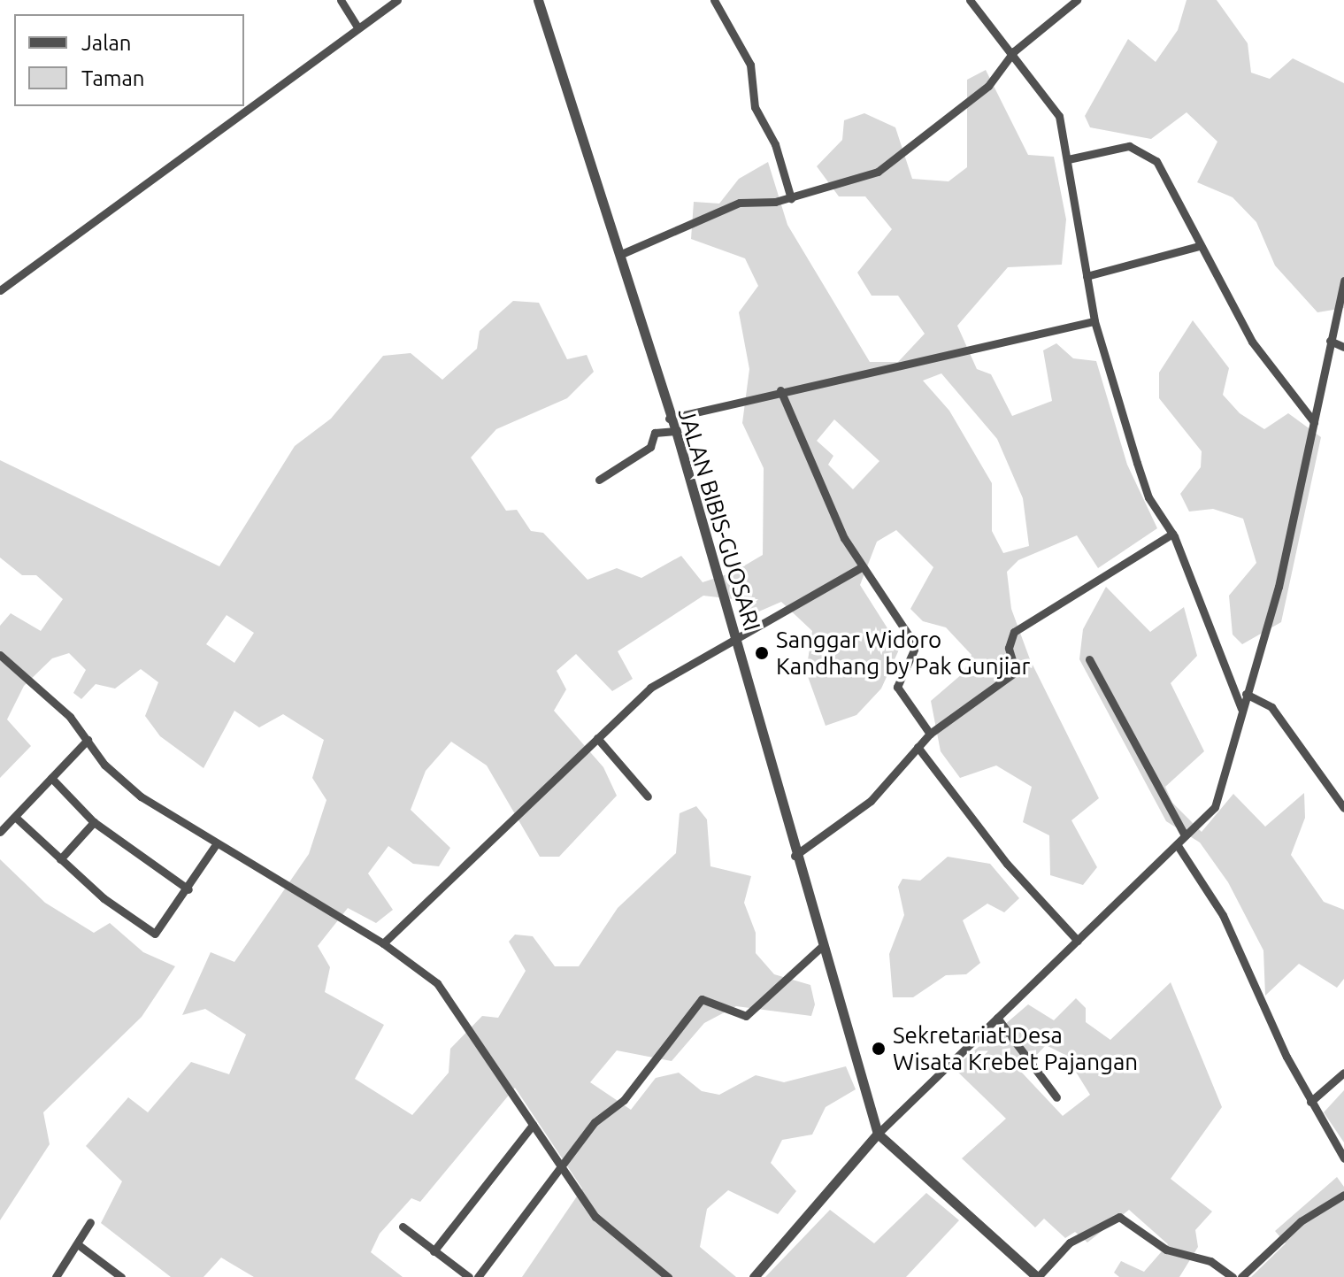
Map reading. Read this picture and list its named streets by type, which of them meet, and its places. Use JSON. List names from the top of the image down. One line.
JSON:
{"streets":{"street":["JALAN BIBIS-GUOSARI"]},"places":["Sanggar Widoro Kandhang by Pak Gunjiar","Sekretariat Desa Wisata Krebet Pajangan"],"legend":["Jalan","Taman"]}
